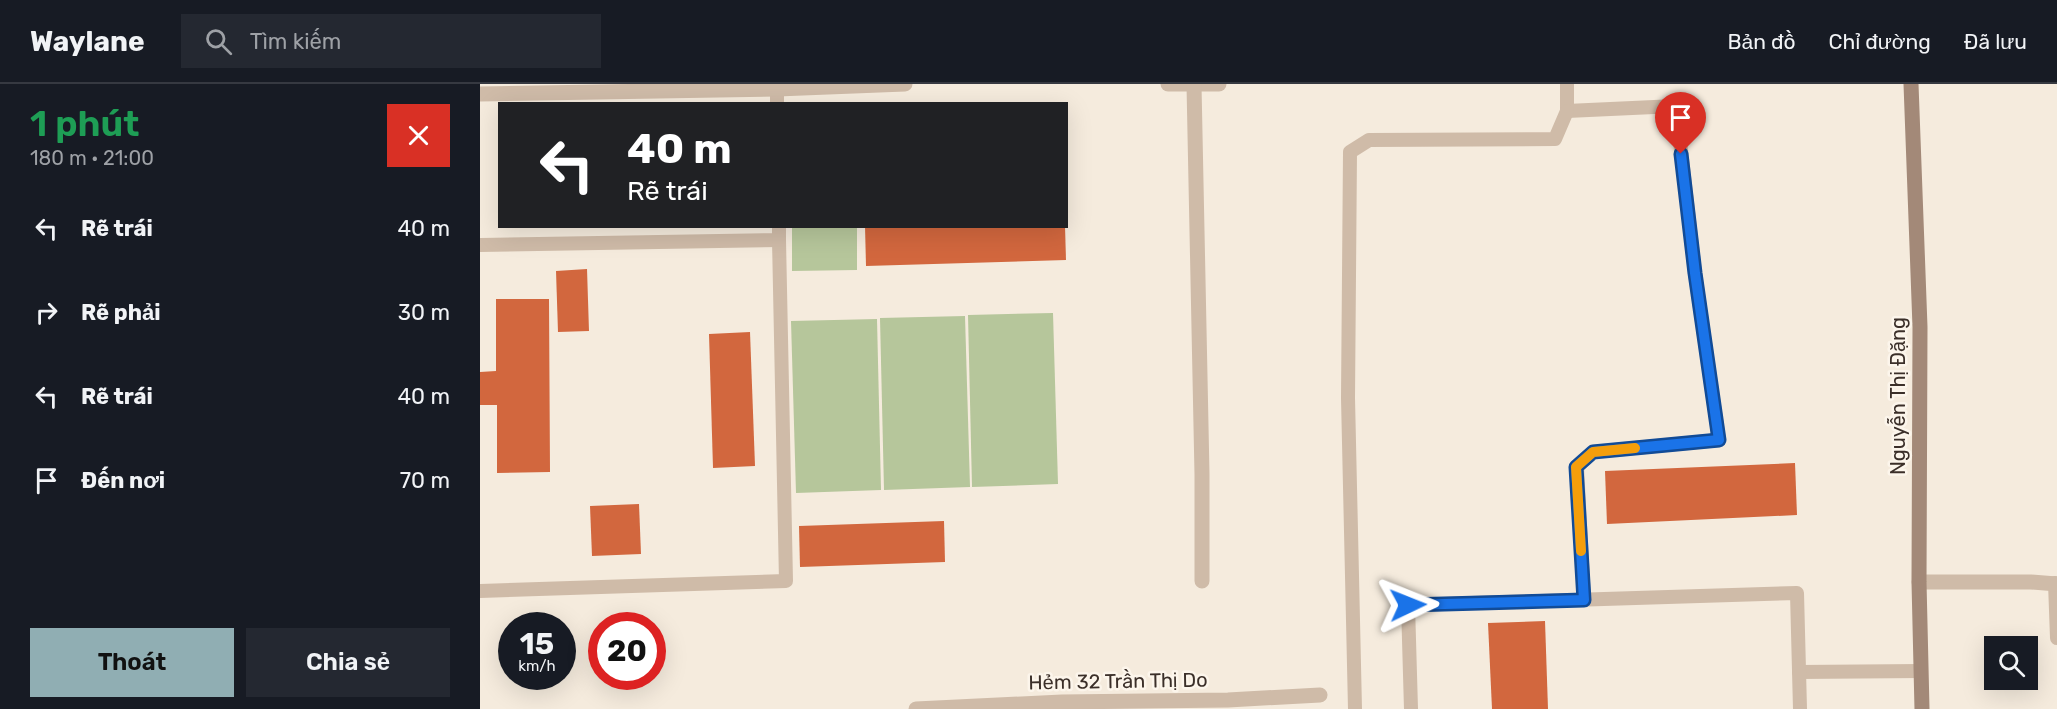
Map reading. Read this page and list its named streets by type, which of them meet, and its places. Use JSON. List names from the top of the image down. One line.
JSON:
{"streets":{"street":["Nguyễn Thị Đặng","Hẻm 32 Trần Thị Do"]},"page":{"header":"Waylane","search":"Tìm kiếm","nav":["Bản đồ","Chỉ đường","Đã lưu"],"heading":["1 phút","180 m · 21:00"],"turn":["40 m","Rẽ trái"],"list":[{"name":"Rẽ trái","value":"40 m"},{"name":"Rẽ phải","value":"30 m"},{"name":"Rẽ trái","value":"40 m"},{"name":"Đến nơi","value":"70 m"}],"speed":"15 km/h","limit":"20","buttons":["Thoát","Chia sẻ"]}}
